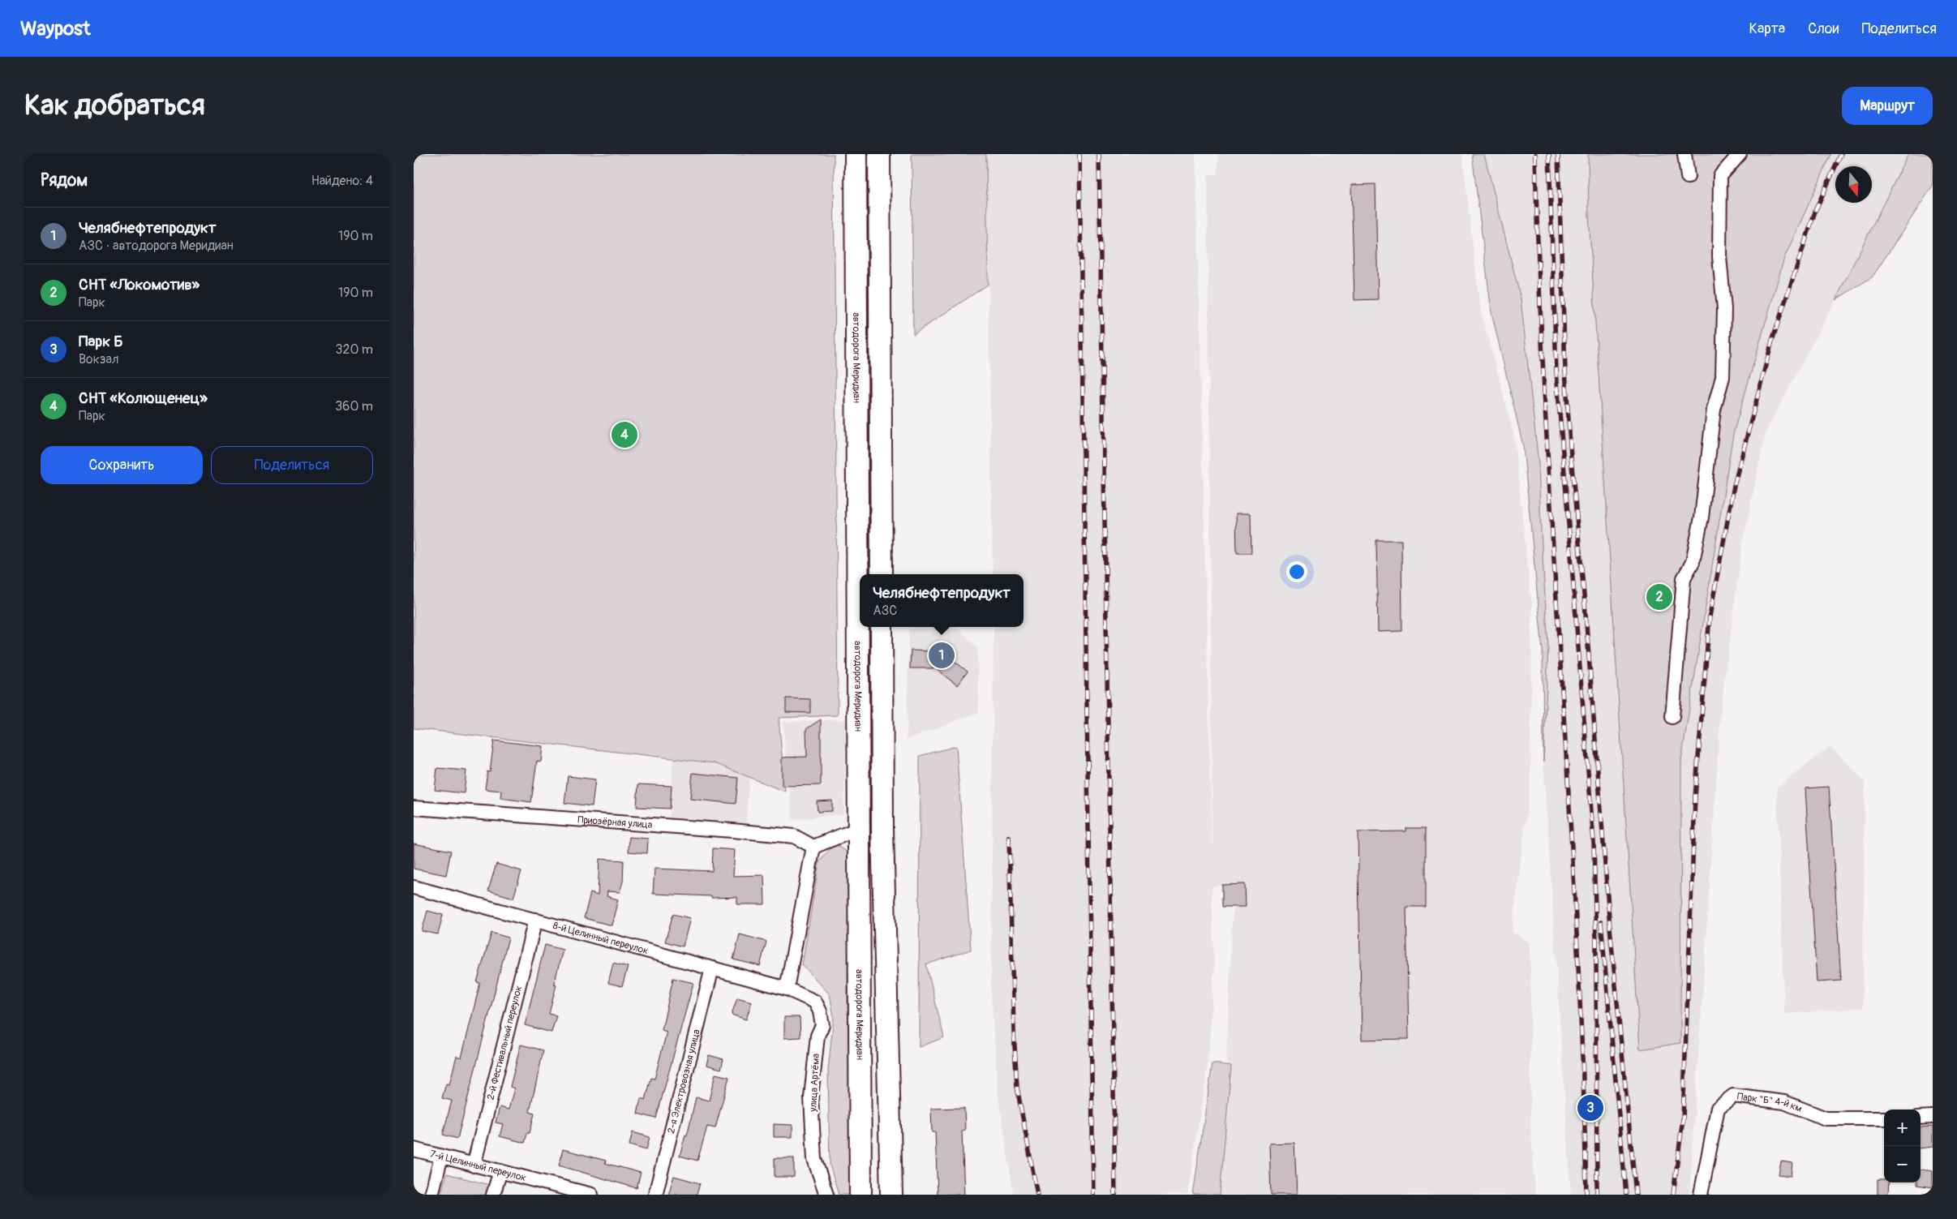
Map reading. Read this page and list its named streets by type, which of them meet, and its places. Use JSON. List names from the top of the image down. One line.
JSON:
{"streets":{"main road":["автодорога Меридиан"],"street":["Приозёрная улица","8-й Целинный переулок","2-й Фестивальный переулок","2-я Электровозная улица","улица Артёма","Парк \"Б\" 4-й км","7-й Целинный переулок"]},"crossings":[["8-й Целинный переулок","2-й Фестивальный переулок"],["8-й Целинный переулок","2-я Электровозная улица"],["8-й Целинный переулок","улица Артёма"],["2-й Фестивальный переулок","7-й Целинный переулок"]],"north":"bottom","page":{"header":"Waypost","nav":["Карта","Слои","Поделиться"],"buttons":["Маршрут",["Сохранить","Поделиться"]],"title":"Как добраться","heading":["Рядом","Найдено: 4"],"list":[{"mark":"1","name":"Челябнефтепродукт","note":"АЗС · автодорога Меридиан","value":"190 m"},{"mark":"2","name":"СНТ «Локомотив»","note":"Парк","value":"190 m"},{"mark":"3","name":"Парк Б","note":"Вокзал","value":"320 m"},{"mark":"4","name":"СНТ «Колющенец»","note":"Парк","value":"360 m"}],"pins":["4","2","1","3"],"popup":["Челябнефтепродукт","АЗС"],"map_buttons":["+","−"]}}
